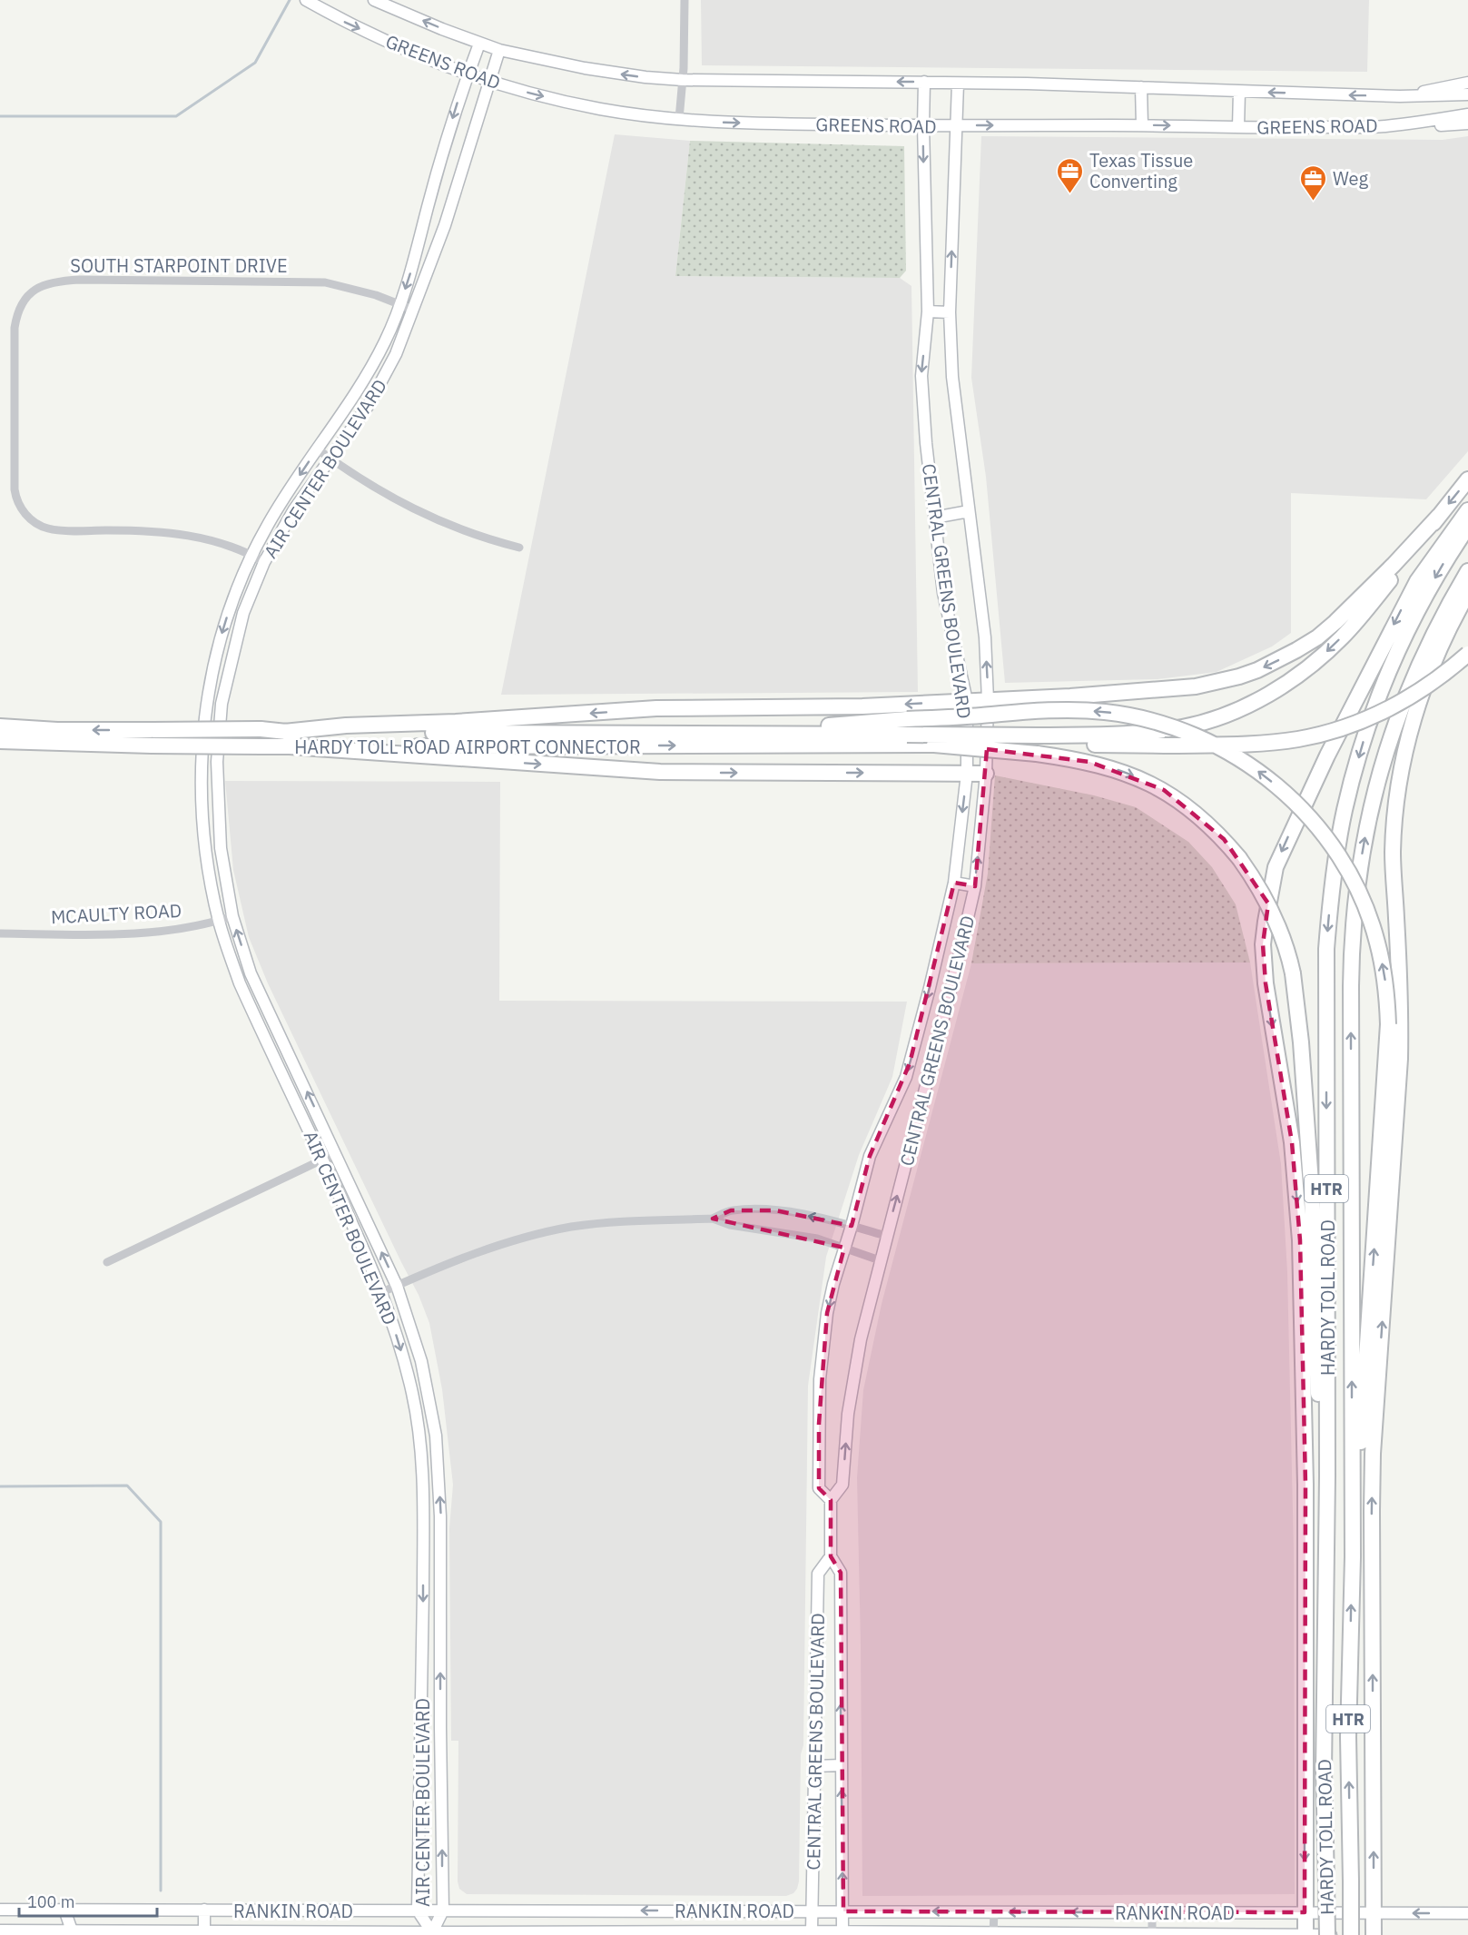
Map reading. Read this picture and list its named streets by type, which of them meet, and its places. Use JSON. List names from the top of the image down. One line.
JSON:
{"streets":{"highway":["HARDY TOLL ROAD AIRPORT CONNECTOR","HTR","HARDY TOLL ROAD"],"street":["GREENS ROAD","SOUTH STARPOINT DRIVE","AIR CENTER BOULEVARD","CENTRAL GREENS BOULEVARD","MCAULTY ROAD","RANKIN ROAD"]},"crossings":[["GREENS ROAD","AIR CENTER BOULEVARD"],["GREENS ROAD","CENTRAL GREENS BOULEVARD"],["SOUTH STARPOINT DRIVE","AIR CENTER BOULEVARD"],["AIR CENTER BOULEVARD","MCAULTY ROAD"],["AIR CENTER BOULEVARD","RANKIN ROAD"],["CENTRAL GREENS BOULEVARD","RANKIN ROAD"],["HARDY TOLL ROAD","RANKIN ROAD"]],"places":{"office":["Texas Tissue Converting","Weg"]},"scale_bar":"100 m"}
